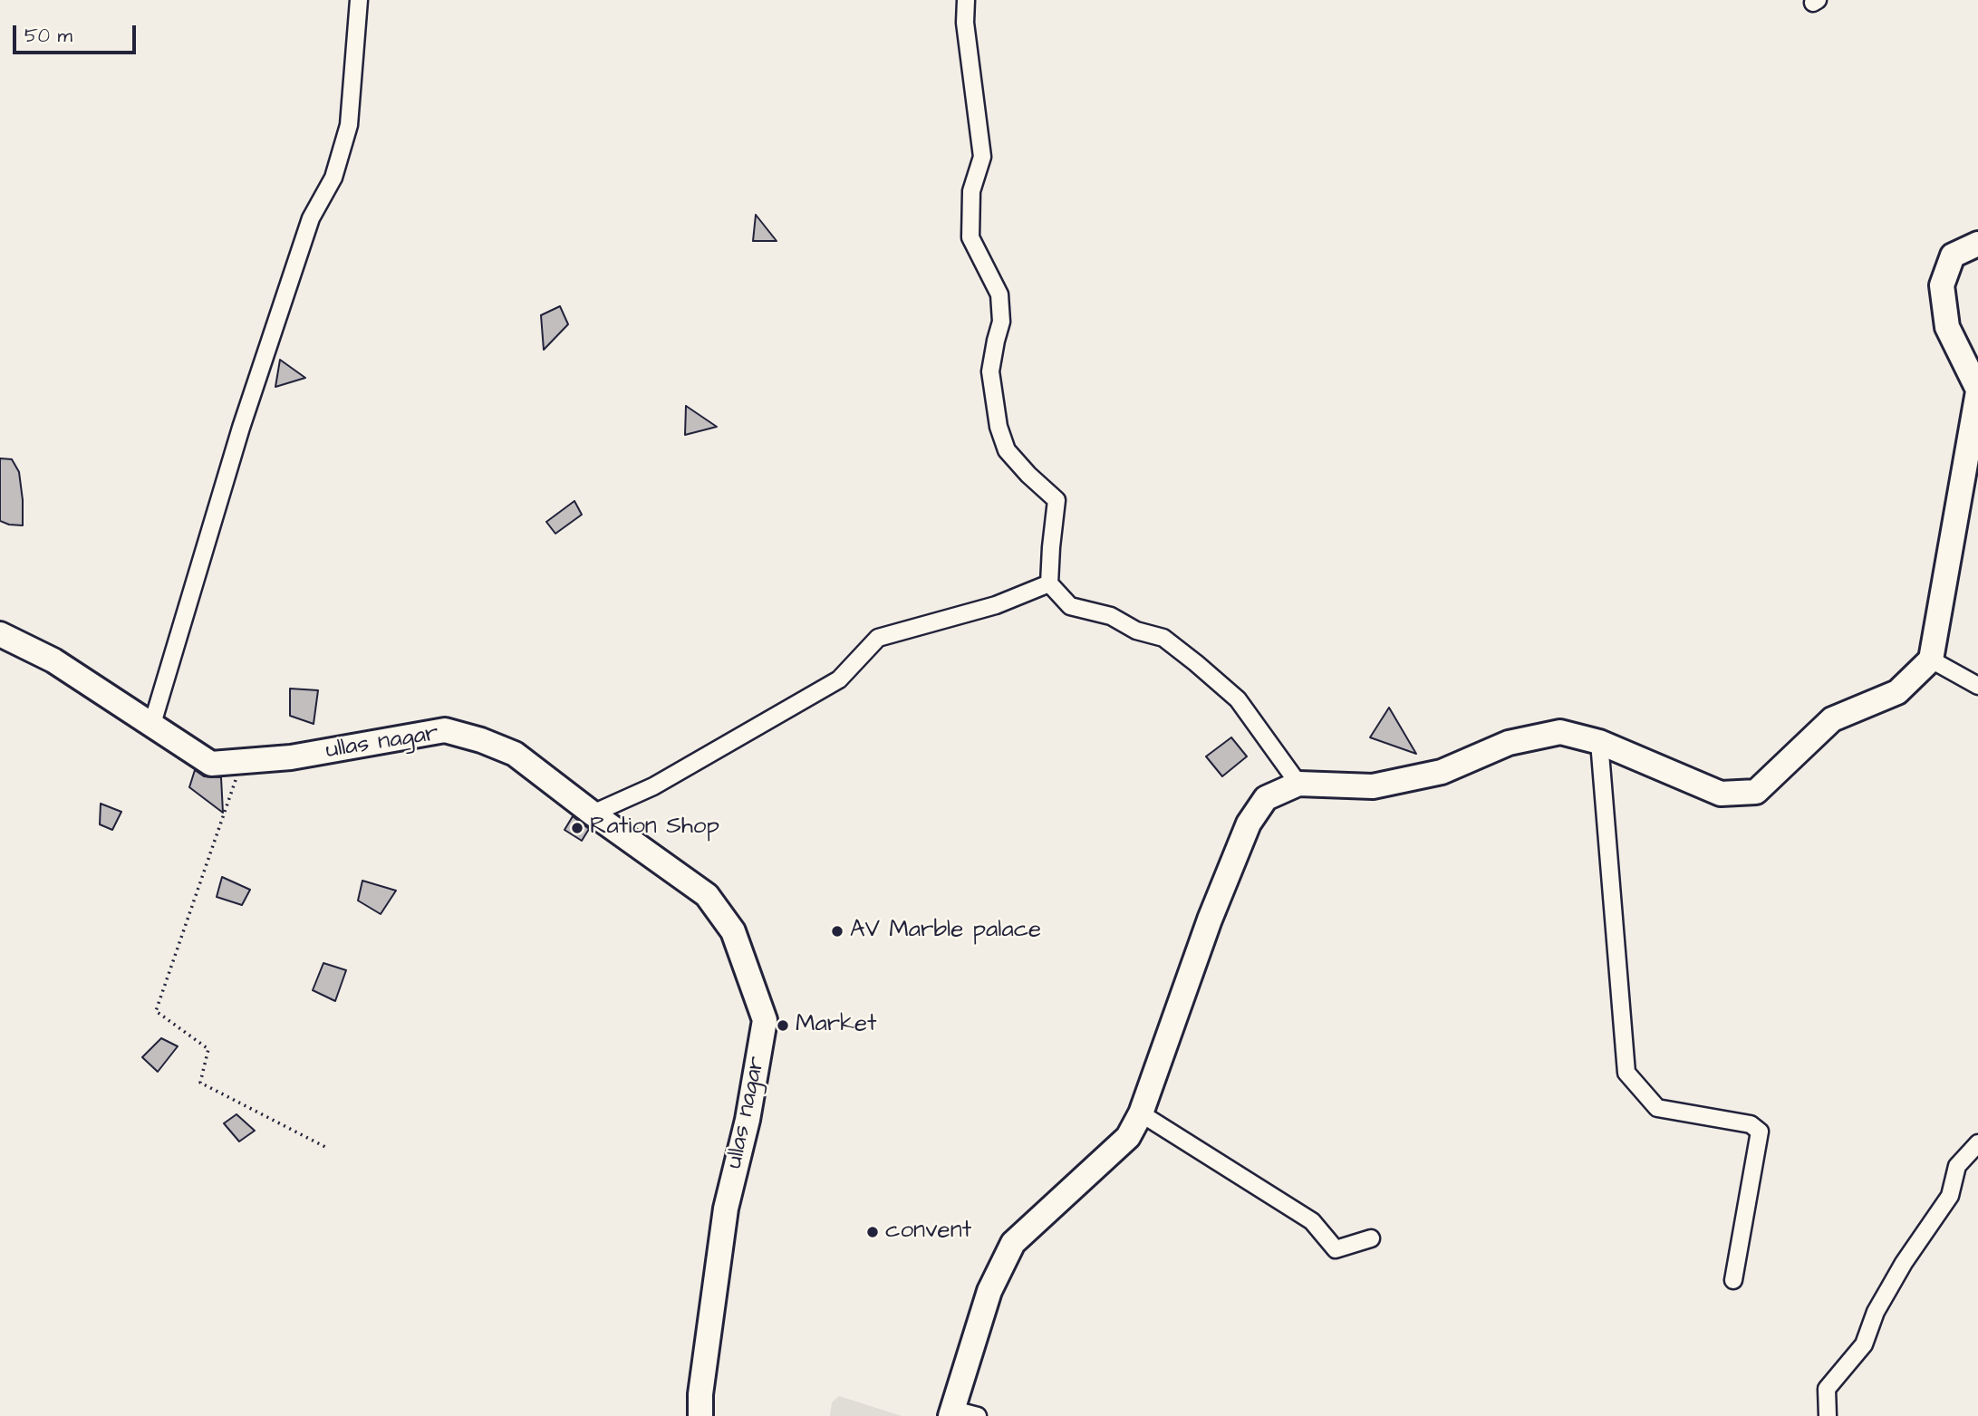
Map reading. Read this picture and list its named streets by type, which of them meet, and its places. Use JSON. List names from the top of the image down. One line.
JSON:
{"streets":{"main road":["ullas nagar"]},"places":["Ration Shop","AV Marble palace","Market","convent"],"scale_bar":"50 m"}
